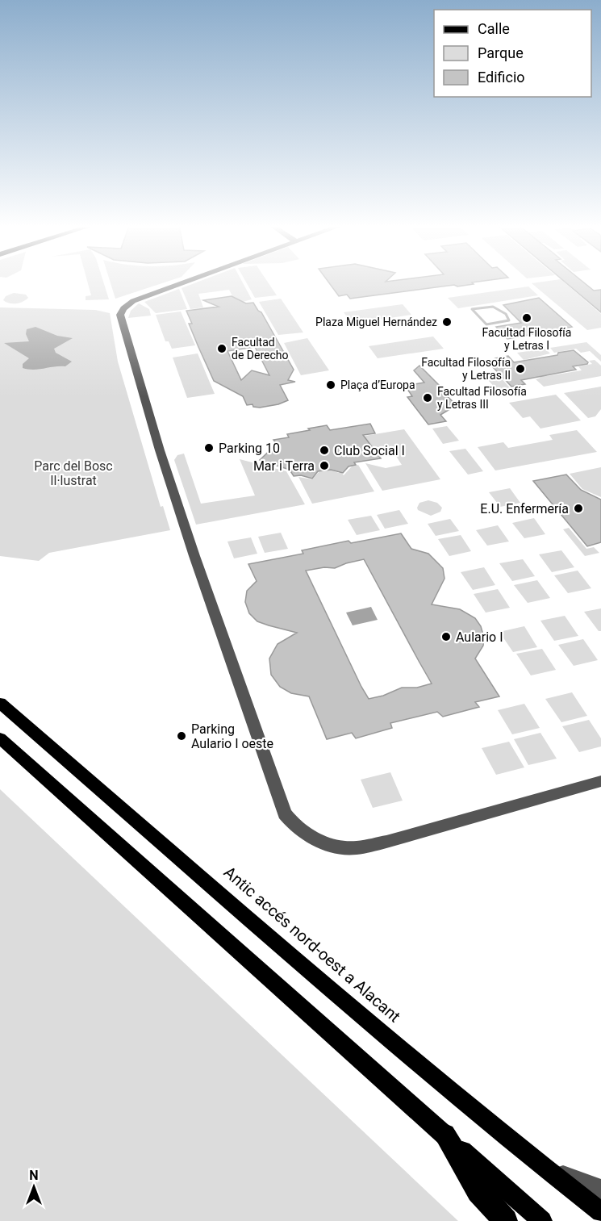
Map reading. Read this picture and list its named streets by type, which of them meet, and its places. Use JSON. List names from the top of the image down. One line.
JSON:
{"streets":{"main road":["Antic accés nord-oest a Alacant"]},"parks":["Parc del Bosc Il·lustrat"],"places":["Facultad Filosofía y Letras I","Plaza Miguel Hernández","Facultad de Derecho","Facultad Filosofía y Letras II","Plaça d’Europa","Facultad Filosofía y Letras III","Parking 10","Club Social I","Mar i Terra","E.U. Enfermería","Aulario I","Parking Aulario I oeste"],"legend":["Calle","Parque","Edificio"],"north":"top"}
